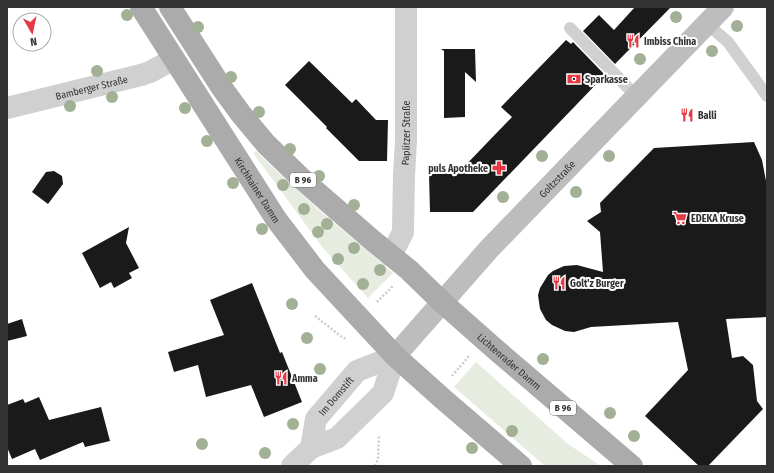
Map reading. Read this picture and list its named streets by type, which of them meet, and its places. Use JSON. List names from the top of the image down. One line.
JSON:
{"streets":{"main road":["B 96","Kirchhainer Damm","Lichtenrader Damm"],"street":["Bamberger Straße","Paplitzer Straße","Goltzstraße","Im Domstift"]},"crossings":[["Bamberger Straße","Kirchhainer Damm"],["Paplitzer Straße","B 96"],["Goltzstraße","B 96"],["Goltzstraße","Kirchhainer Damm"],["Goltzstraße","Lichtenrader Damm"],["Goltzstraße","Im Domstift"],["B 96","Lichtenrader Damm"],["Kirchhainer Damm","Im Domstift"]],"places":{"restaurant":["Imbiss China","Balli","Golt'z Burger","Amma"],"bank":["Sparkasse"],"pharmacy":["puls Apotheke"],"supermarket":["EDEKA Kruse"]},"north":"bottom"}
